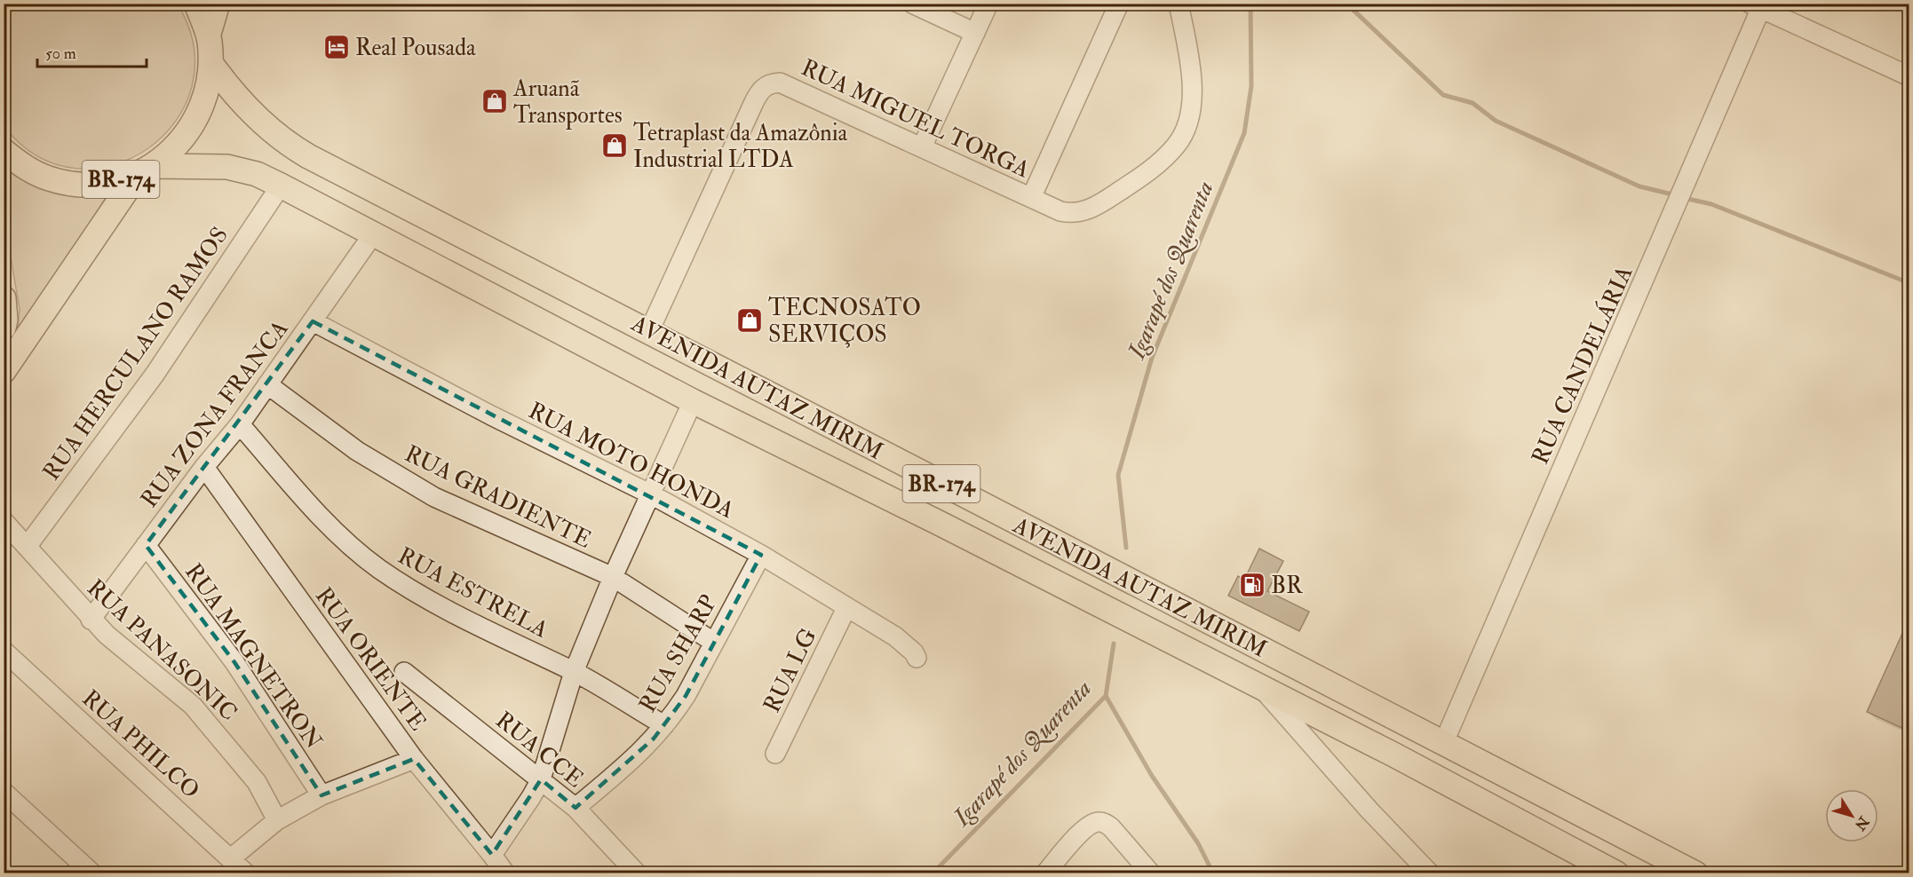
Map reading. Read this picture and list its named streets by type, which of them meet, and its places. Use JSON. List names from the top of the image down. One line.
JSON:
{"streets":{"main road":["BR-174","AVENIDA AUTAZ MIRIM"],"street":["RUA MIGUEL TORGA","RUA HERCULANO RAMOS","RUA CANDELÁRIA","RUA ZONA FRANCA","RUA MOTO HONDA","RUA GRADIENTE","RUA ESTRELA","RUA PANASONIC","RUA SHARP","RUA MAGNETRON","RUA ORIENTE","RUA LG","RUA PHILCO","RUA CCE"]},"crossings":[["RUA MIGUEL TORGA","AVENIDA AUTAZ MIRIM"],["BR-174","AVENIDA AUTAZ MIRIM"],["RUA HERCULANO RAMOS","AVENIDA AUTAZ MIRIM"],["RUA HERCULANO RAMOS","RUA PANASONIC"],["RUA CANDELÁRIA","AVENIDA AUTAZ MIRIM"],["AVENIDA AUTAZ MIRIM","RUA ZONA FRANCA"],["RUA ZONA FRANCA","RUA MOTO HONDA"],["RUA ZONA FRANCA","RUA GRADIENTE"],["RUA ZONA FRANCA","RUA ESTRELA"],["RUA ZONA FRANCA","RUA PANASONIC"],["RUA ZONA FRANCA","RUA MAGNETRON"],["RUA ZONA FRANCA","RUA ORIENTE"],["RUA MOTO HONDA","RUA SHARP"],["RUA MOTO HONDA","RUA LG"],["RUA GRADIENTE","RUA SHARP"],["RUA ESTRELA","RUA SHARP"],["RUA SHARP","RUA CCE"]],"water":["Igarapé dos Quarenta"],"places":{"hotel":["Real Pousada"],"shop":["Aruanã Transportes","Tetraplast da Amazônia Industrial LTDA","TECNOSATO SERVIÇOS"],"fuel station":["BR"]},"scale_bar":"50 m","north":"bottom right"}
